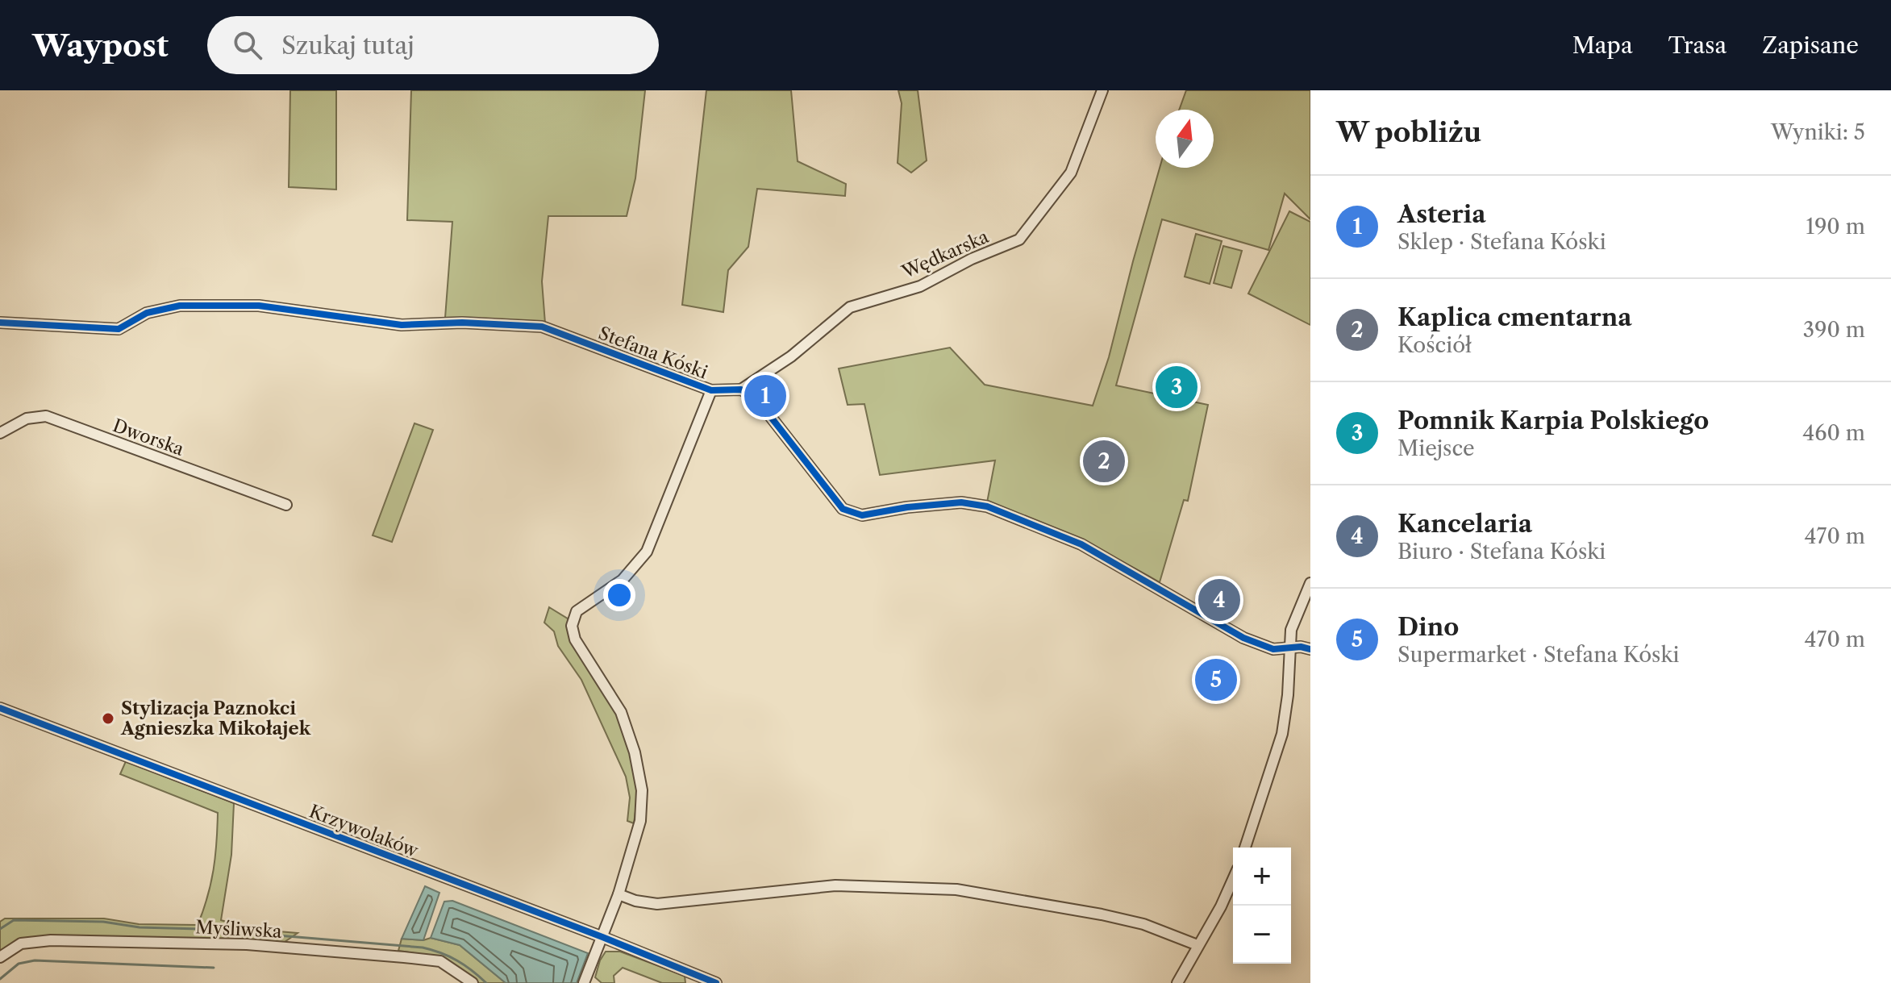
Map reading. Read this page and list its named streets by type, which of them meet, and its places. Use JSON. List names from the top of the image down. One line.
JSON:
{"streets":{"street":["Wędkarska","Stefana Kóski","Dworska","Krzywolaków","Myśliwska"]},"crossings":[["Wędkarska","Stefana Kóski"]],"places":["Stylizacja Paznokci Agnieszka Mikołajek"],"north":"top","page":{"header":"Waypost","search":"Szukaj tutaj","nav":["Mapa","Trasa","Zapisane"],"heading":["W pobliżu","Wyniki: 5"],"list":[{"mark":"1","name":"Asteria","note":"Sklep · Stefana Kóski","value":"190 m"},{"mark":"2","name":"Kaplica cmentarna","note":"Kościół","value":"390 m"},{"mark":"3","name":"Pomnik Karpia Polskiego","note":"Miejsce","value":"460 m"},{"mark":"4","name":"Kancelaria","note":"Biuro · Stefana Kóski","value":"470 m"},{"mark":"5","name":"Dino","note":"Supermarket · Stefana Kóski","value":"470 m"}],"pins":["3","1","2","4","5"],"map_buttons":["+","−"]}}
